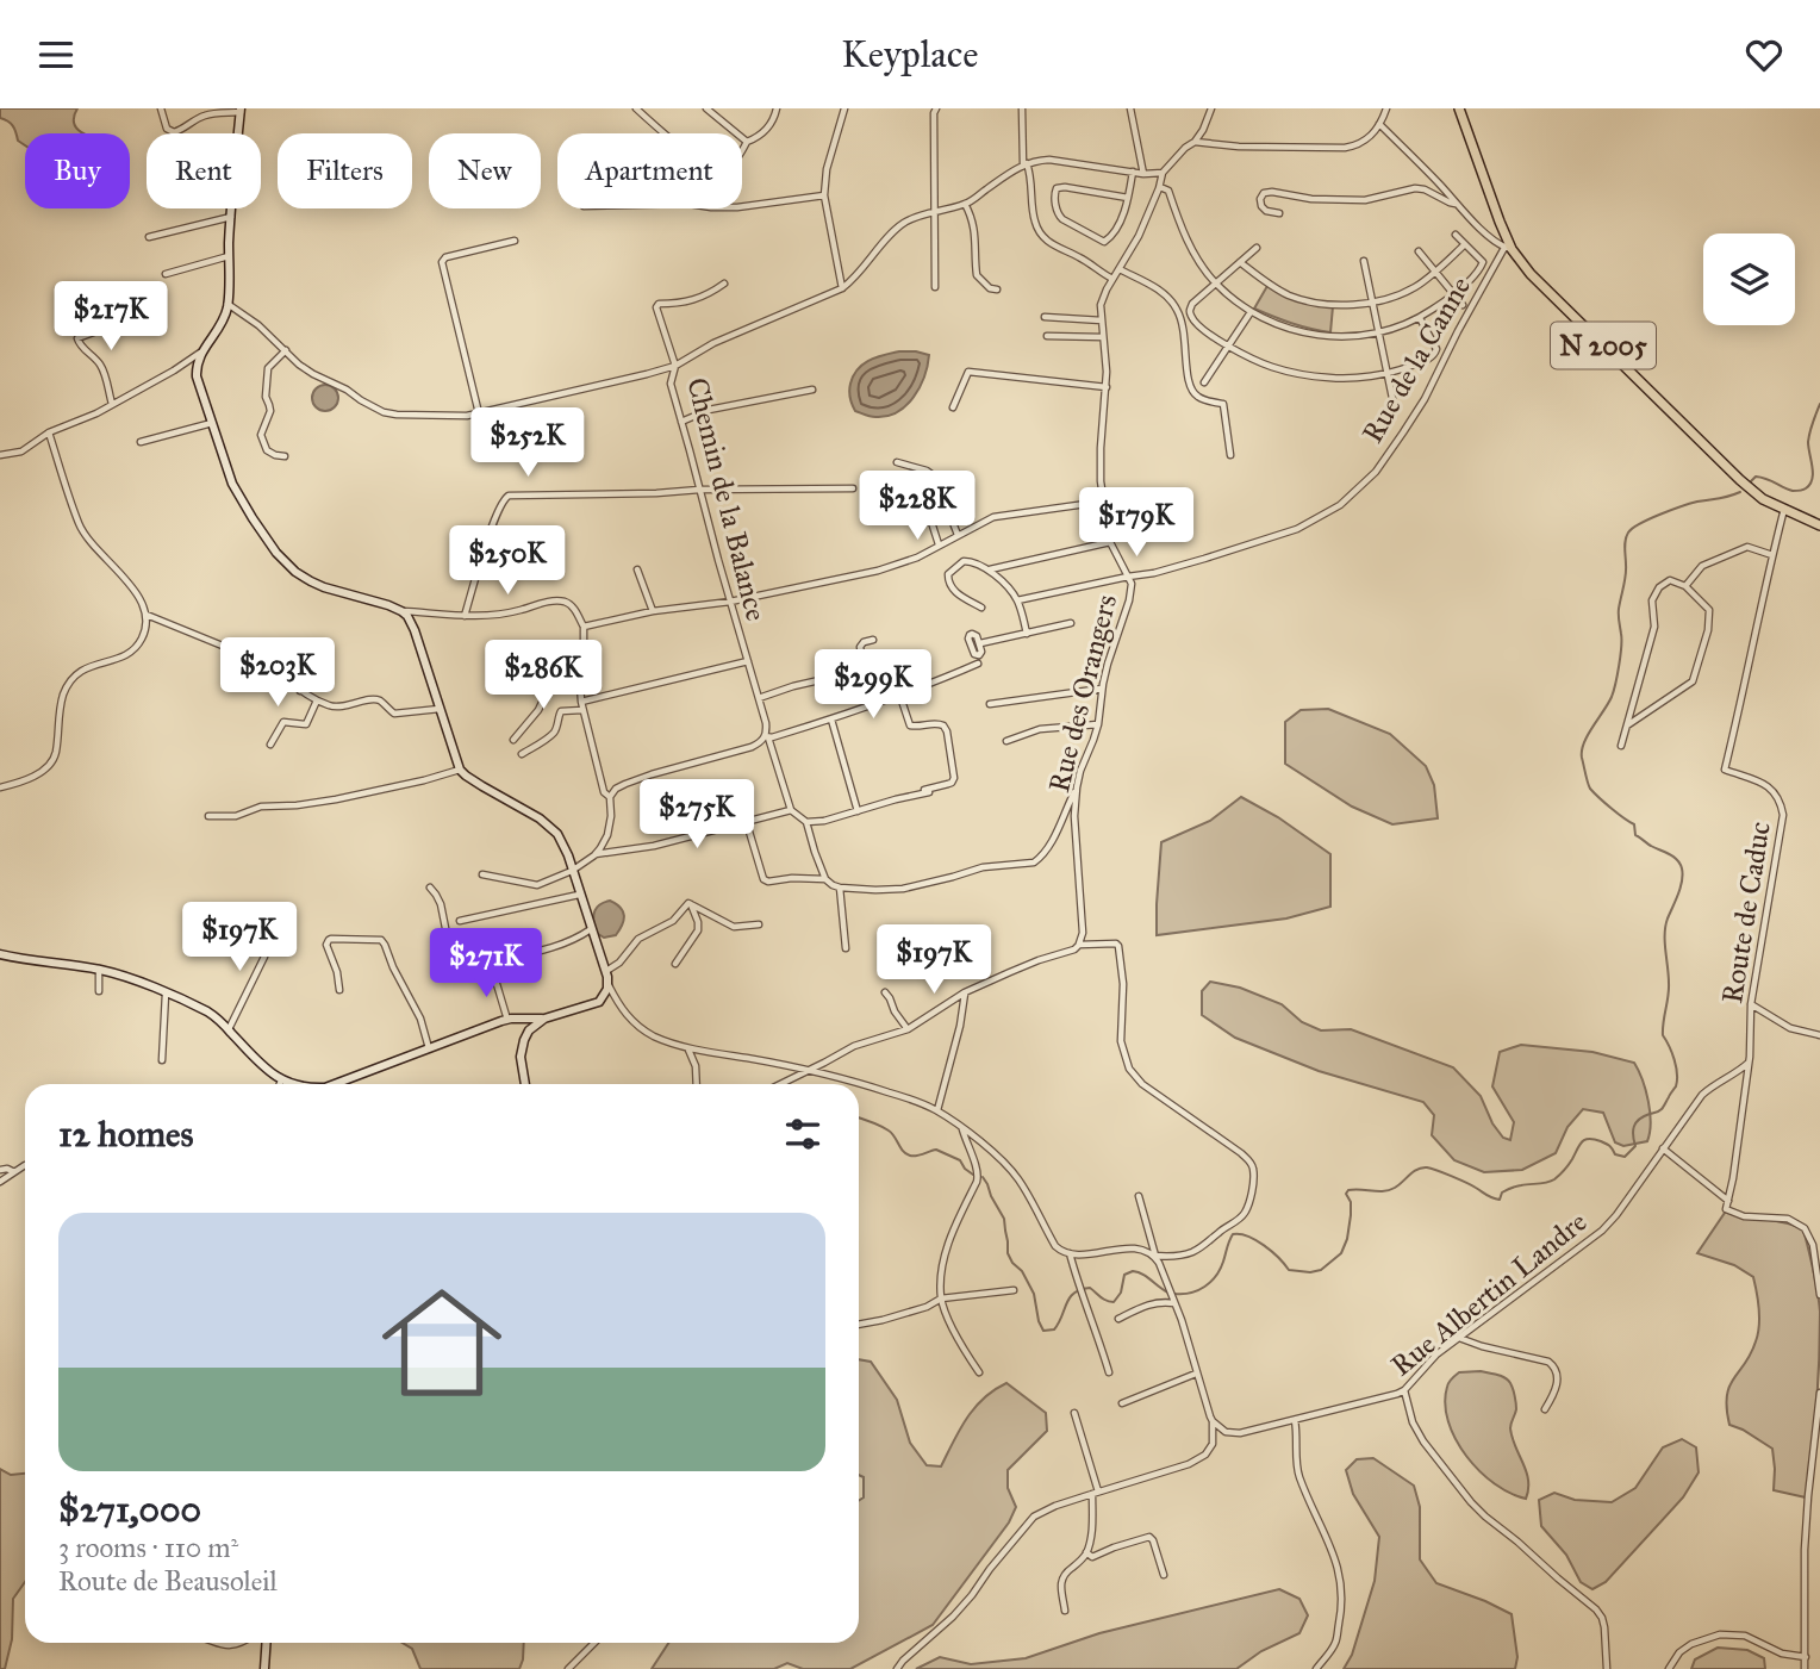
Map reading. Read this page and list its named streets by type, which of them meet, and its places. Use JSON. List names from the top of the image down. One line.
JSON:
{"streets":{"main road":["N 2005"],"street":["Rue de la Canne","Chemin de la Balance","Rue des Orangers","Route de Caduc","Rue Albertin Landre"]},"crossings":[["N 2005","Rue de la Canne"],["N 2005","Route de Caduc"],["Rue de la Canne","Rue des Orangers"],["Route de Caduc","Rue Albertin Landre"]],"page":{"header":"Keyplace","chip":["Buy","Rent","Filters","New","Apartment"],"price":["$217K","$252K","$228K","$179K","$250K","$203K","$286K","$299K","$275K","$197K","$197K","$271K"],"heading":"12 homes","list":[{"name":"$271,000","note":"3 rooms · 110 m² · Route de Beausoleil"}]}}
